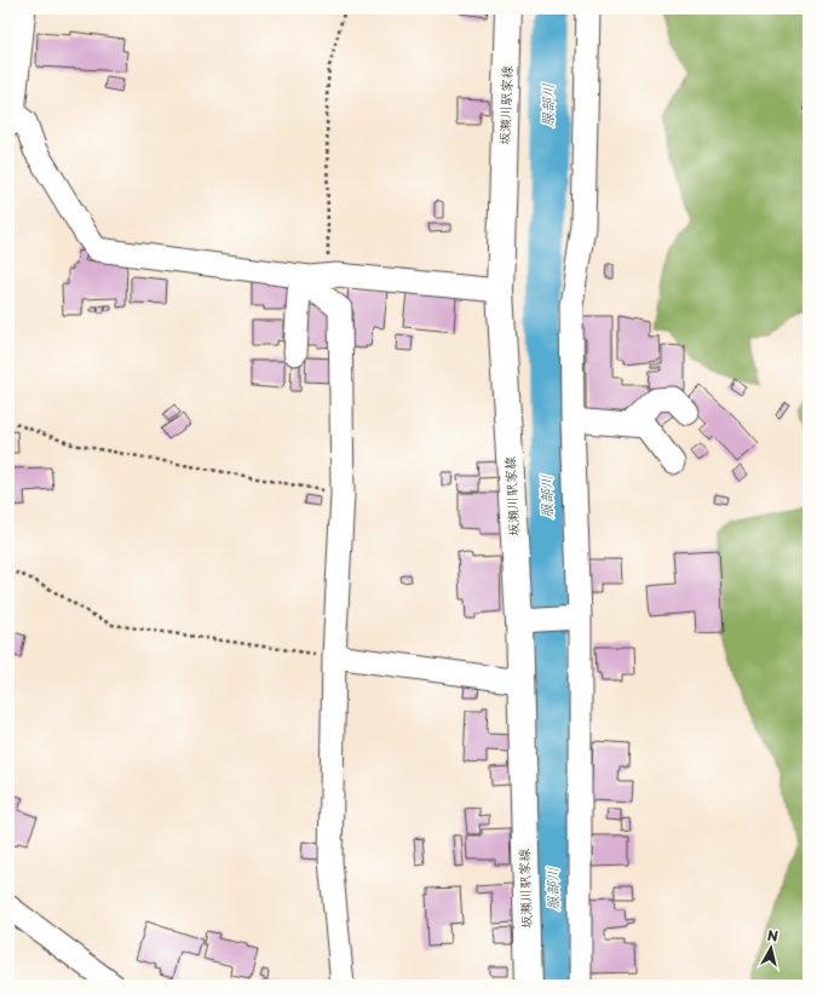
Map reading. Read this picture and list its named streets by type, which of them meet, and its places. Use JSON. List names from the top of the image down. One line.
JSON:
{"streets":{"main road":["坂瀬川駅家線"]},"water":["服部川"],"north":"top"}
